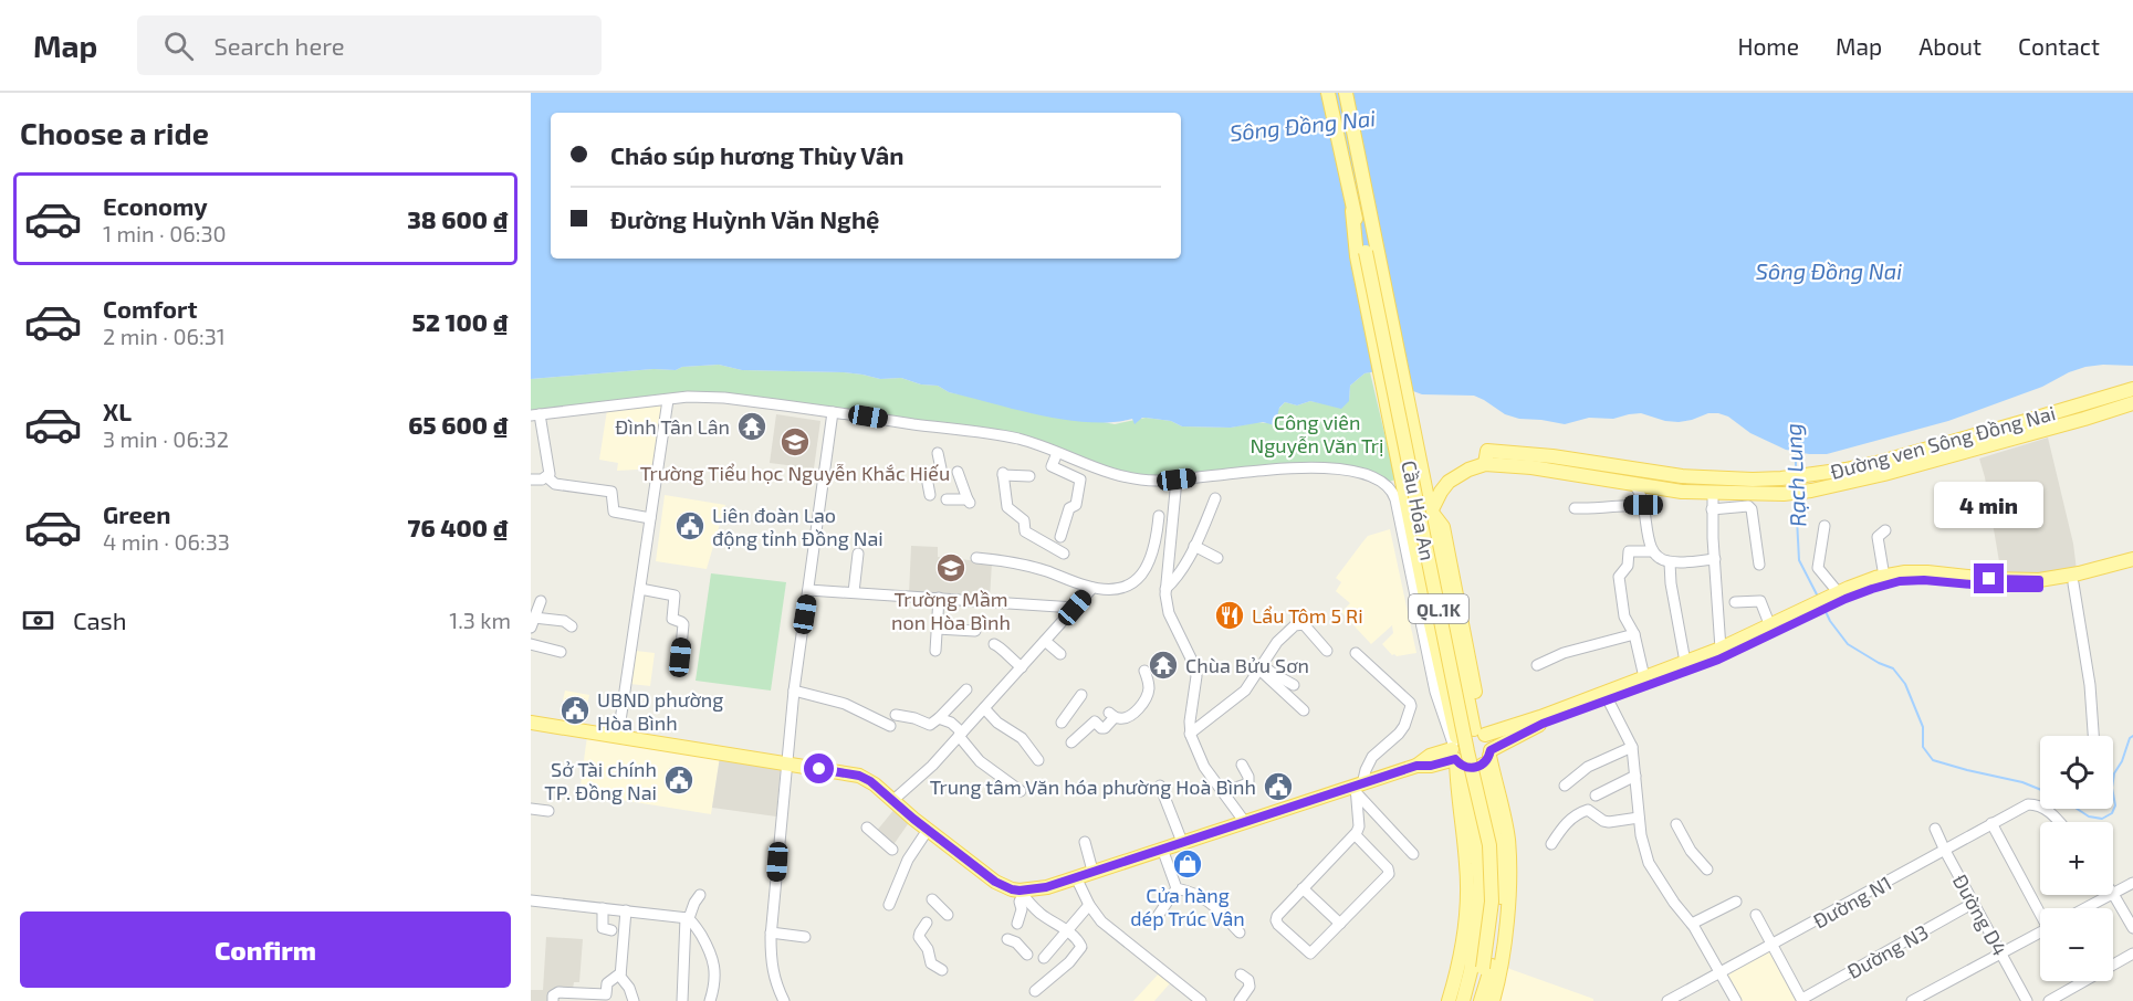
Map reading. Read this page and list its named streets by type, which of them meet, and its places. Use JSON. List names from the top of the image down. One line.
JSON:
{"streets":{"main road":["Đường ven Sông Đồng Nai","Cầu Hóa An","QL.1K"],"street":["Đường N1","Đường D4","Đường N3"]},"crossings":[["Cầu Hóa An","QL.1K"],["Đường N1","Đường D4"],["Đường D4","Đường N3"]],"water":["Sông Đồng Nai","Rạch Lung"],"parks":["Công viên Nguyễn Văn Trị"],"places":{"temple":["Đình Tân Lân","Chùa Bửu Sơn"],"school or university":["Trường Tiểu học Nguyễn Khắc Hiếu","Trường Mầm non Hòa Bình"],"public building":["Liên đoàn Lao động tỉnh Đồng Nai","UBND phường Hòa Bình","Sở Tài chính TP. Đồng Nai","Trung tâm Văn hóa phường Hoà Bình"],"restaurant":["Lẩu Tôm 5 Ri"],"shop":["Cửa hàng dép Trúc Vân"]},"page":{"header":"Map","search":"Search here","nav":["Home","Map","About","Contact"],"heading":"Choose a ride","banner":["Cháo súp hương Thùy Vân","Đường Huỳnh Văn Nghệ"],"list":[{"name":"Economy","note":"1 min · 06:30","value":"38 600 ₫"},{"name":"Comfort","note":"2 min · 06:31","value":"52 100 ₫"},{"name":"XL","note":"3 min · 06:32","value":"65 600 ₫"},{"name":"Green","note":"4 min · 06:33","value":"76 400 ₫"}],"bubble":"4 min","pay":["Cash","1.3 km"],"map_buttons":["+","−"],"buttons":"Confirm"}}
